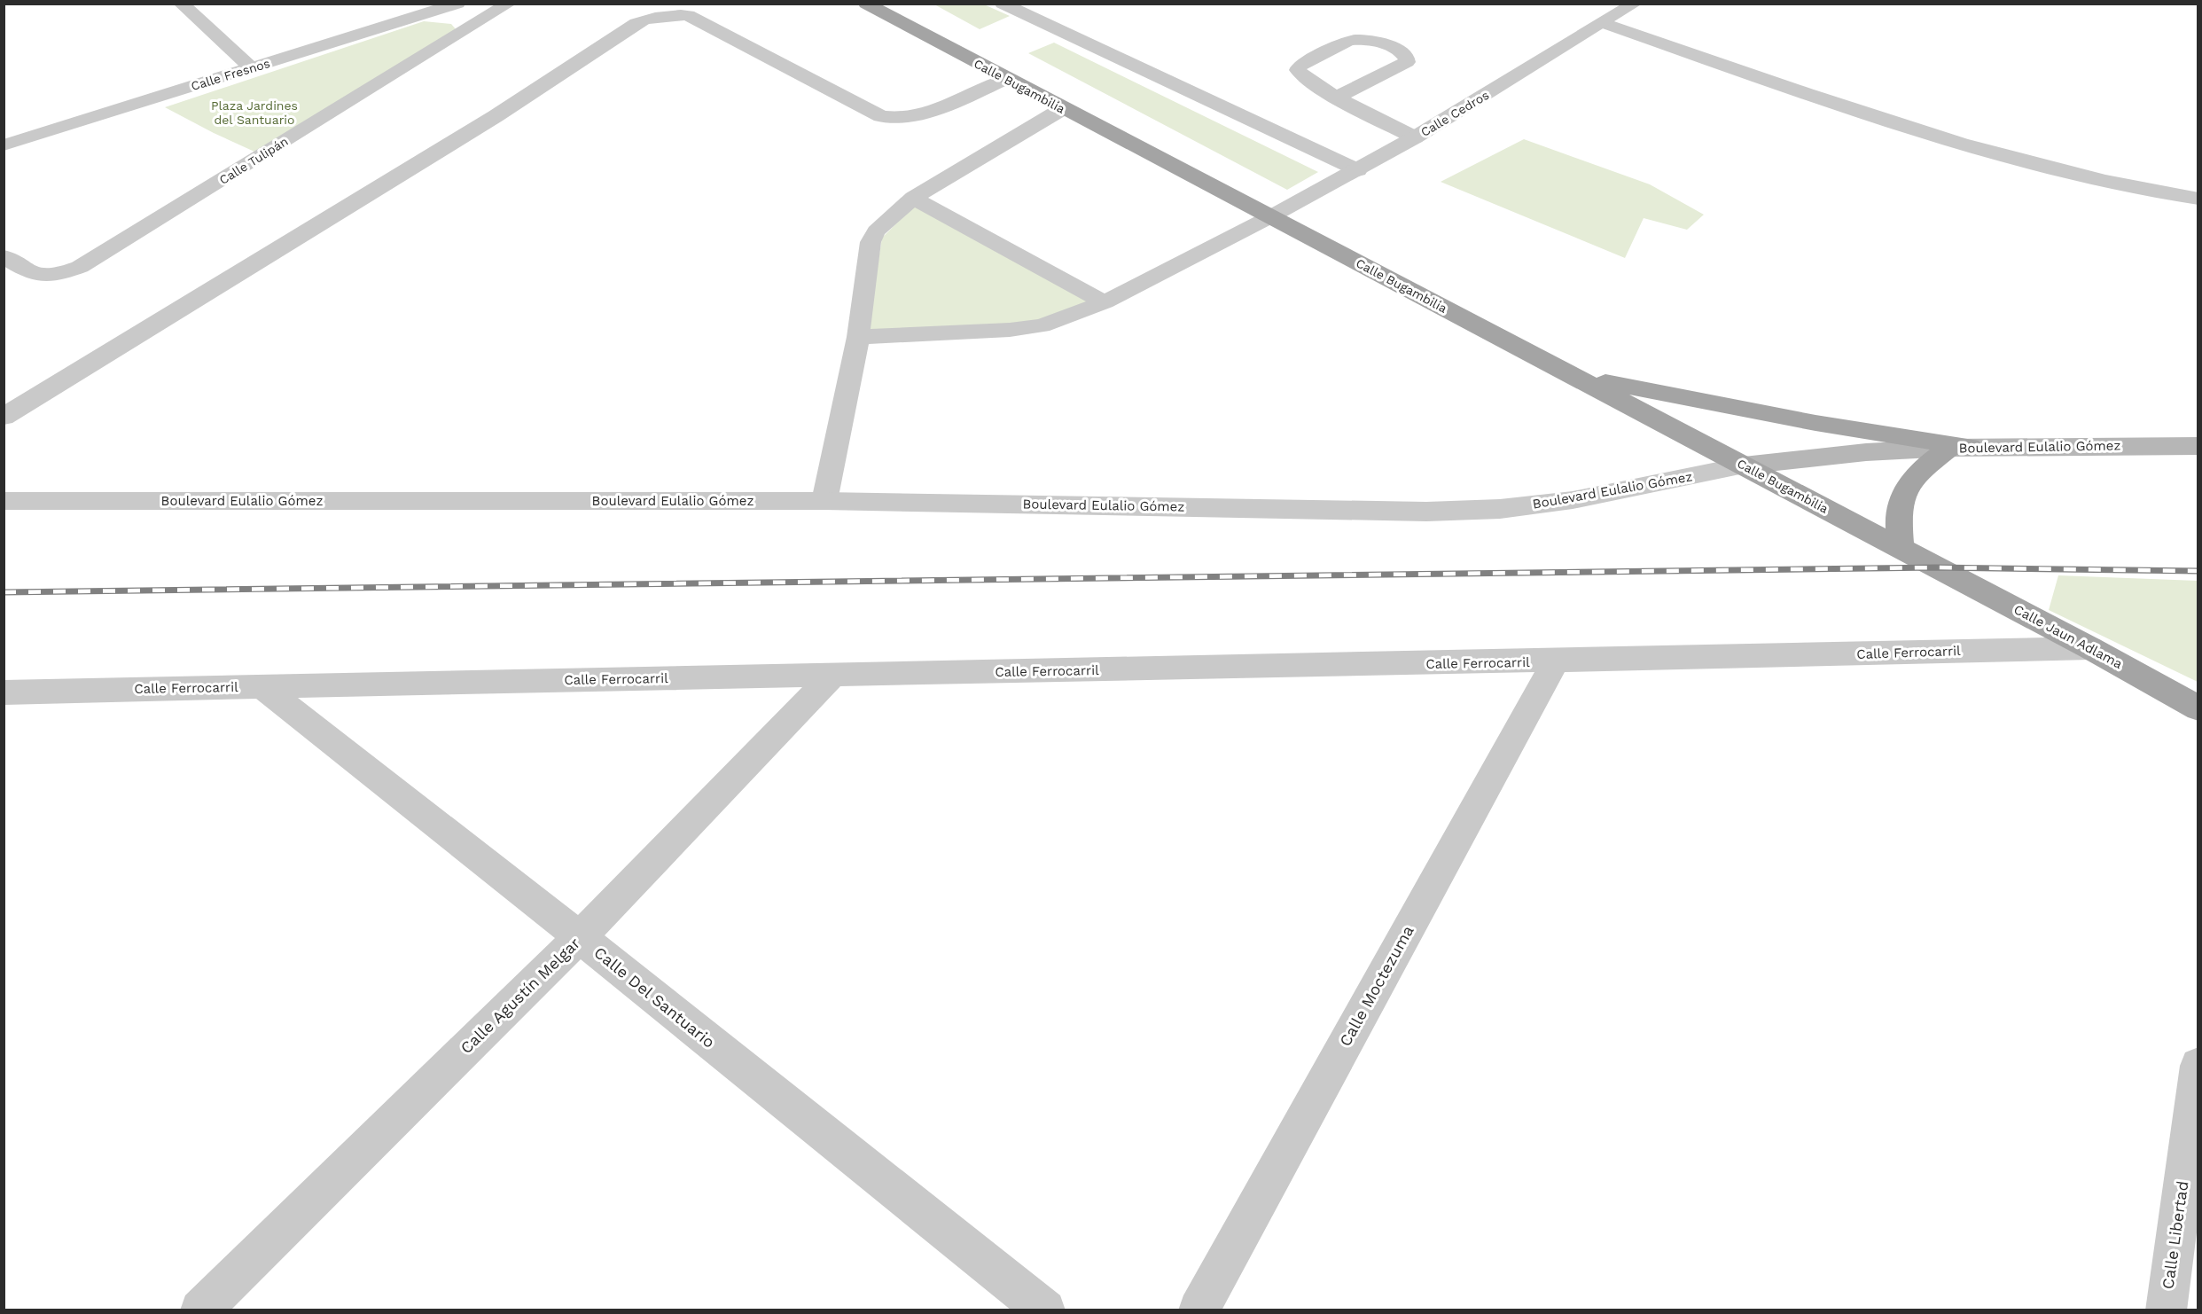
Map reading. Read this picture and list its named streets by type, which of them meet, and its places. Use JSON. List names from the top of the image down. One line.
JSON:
{"streets":{"main road":["Calle Bugambilia","Boulevard Eulalio Gómez","Calle Jaun Adlama"],"street":["Calle Fresnos","Calle Cedros","Calle Tulipán","Calle Ferrocarril","Calle Moctezuma","Calle Agustín Melgar","Calle Del Santuario","Calle Libertad"]},"crossings":[["Calle Bugambilia","Calle Cedros"],["Calle Bugambilia","Boulevard Eulalio Gómez"],["Calle Bugambilia","Calle Jaun Adlama"],["Calle Jaun Adlama","Calle Ferrocarril"],["Calle Ferrocarril","Calle Moctezuma"],["Calle Ferrocarril","Calle Agustín Melgar"],["Calle Ferrocarril","Calle Del Santuario"],["Calle Agustín Melgar","Calle Del Santuario"]],"parks":["Plaza Jardines del Santuario"]}
